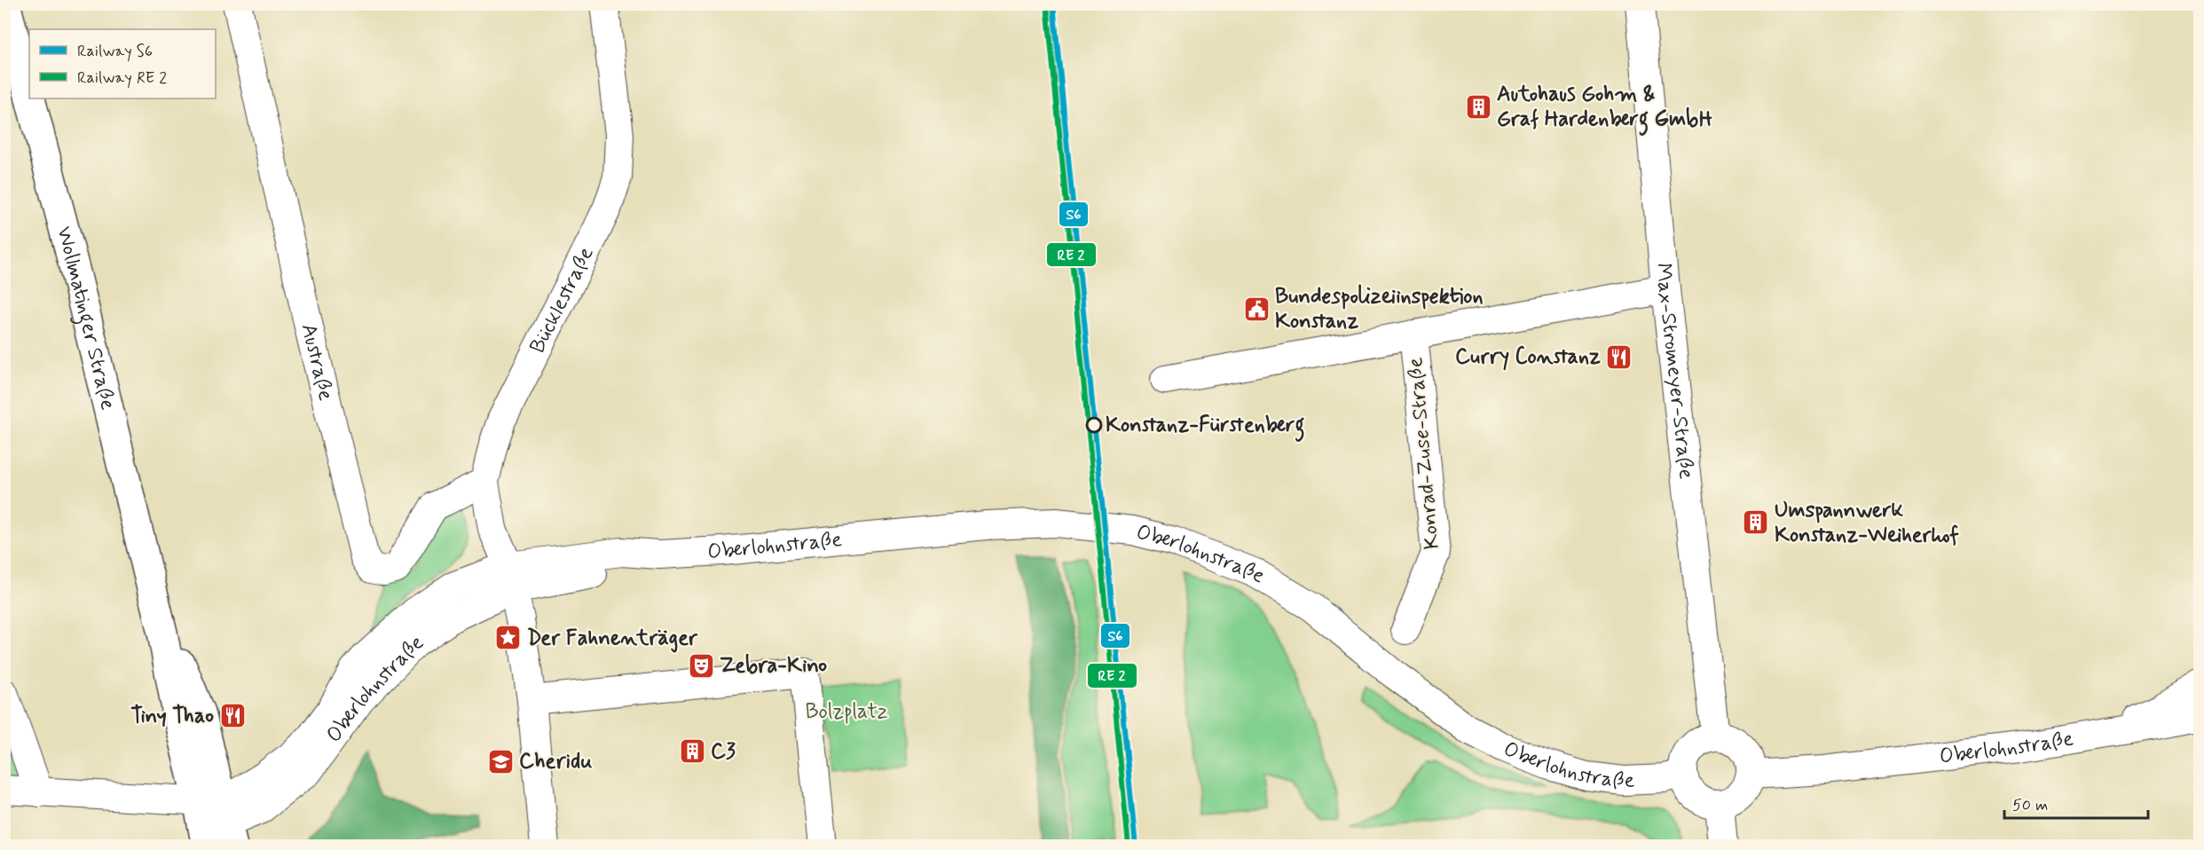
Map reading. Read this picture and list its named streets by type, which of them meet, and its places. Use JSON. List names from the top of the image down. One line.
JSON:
{"streets":{"main road":["Wollmatinger Straße"],"street":["Bücklestraße","Austraße","Max-Stromeyer-Straße","Konrad-Zuse-Straße","Oberlohnstraße"]},"crossings":[["Bücklestraße","Austraße"],["Bücklestraße","Oberlohnstraße"],["Wollmatinger Straße","Oberlohnstraße"],["Max-Stromeyer-Straße","Konrad-Zuse-Straße"],["Max-Stromeyer-Straße","Oberlohnstraße"]],"parks":["Bolzplatz"],"places":{"building":["Autohaus Gohm & Graf Hardenberg GmbH","Umspannwerk Konstanz-Weiherhof","C3"],"public building":["Bundespolizeiinspektion Konstanz"],"restaurant":["Curry Constanz","Tiny Thao"],"other":["Konstanz-Fürstenberg"],"place":["Der Fahnenträger"],"theatre":["Zebra-Kino"],"school or university":["Cheridu"]},"lines":["rail line S6"],"legend":["Railway S6","Railway RE 2"],"scale_bar":"50 m"}
